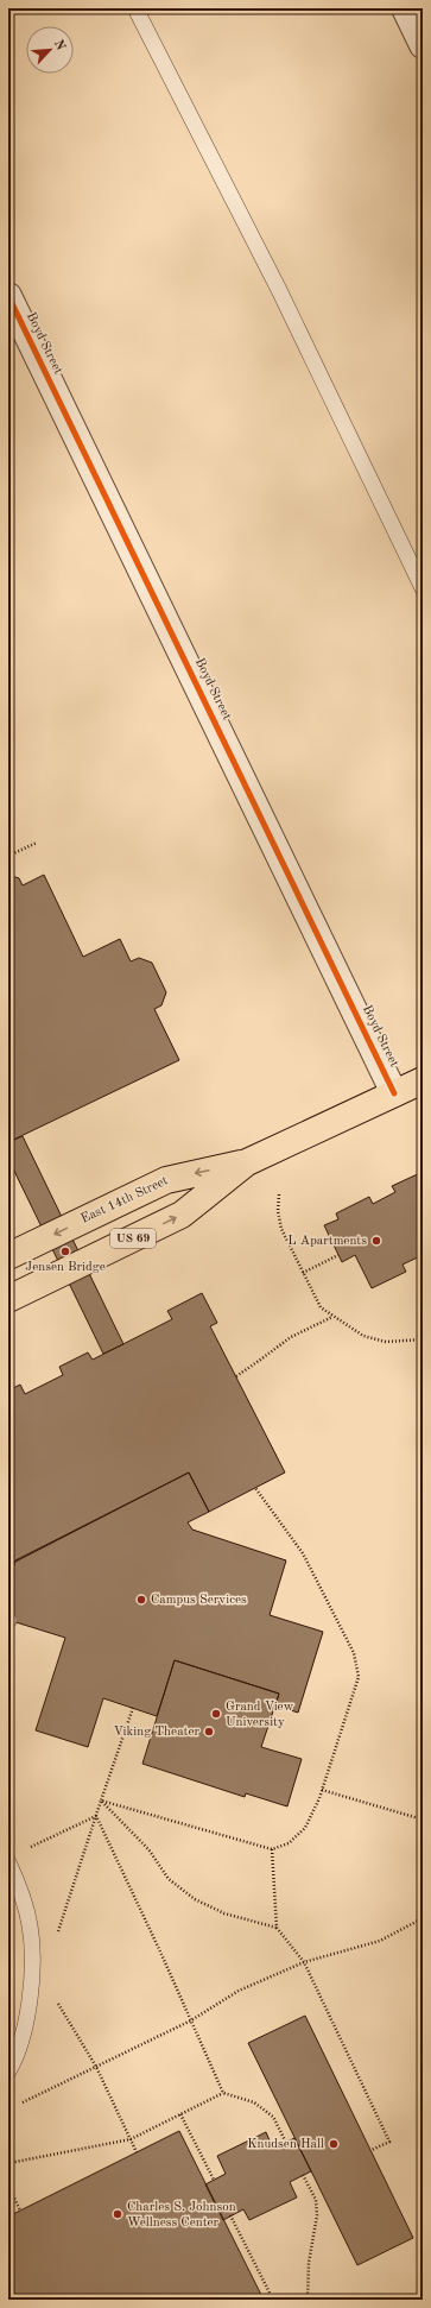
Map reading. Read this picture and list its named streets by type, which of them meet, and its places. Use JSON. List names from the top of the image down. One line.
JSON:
{"streets":{"main road":["East 14th Street","US 69"],"street":["Boyd Street"]},"crossings":[["Boyd Street","East 14th Street"]],"places":["L Apartments","Jensen Bridge","Campus Services","Grand View University","Viking Theater","Knudsen Hall","Charles S. Johnson Wellness Center"],"north":"top right"}
